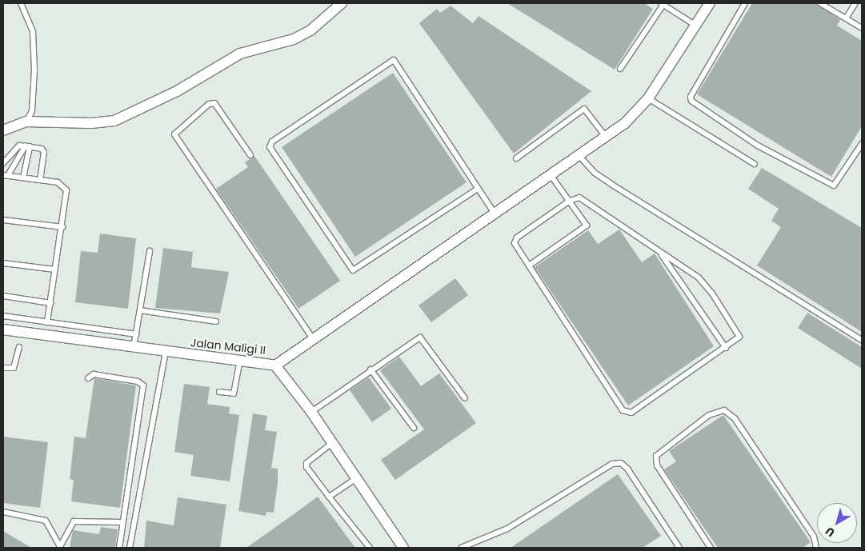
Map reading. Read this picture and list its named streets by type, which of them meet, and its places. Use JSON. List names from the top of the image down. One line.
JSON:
{"streets":{"street":["Jalan Maligi II"]},"north":"bottom left"}
